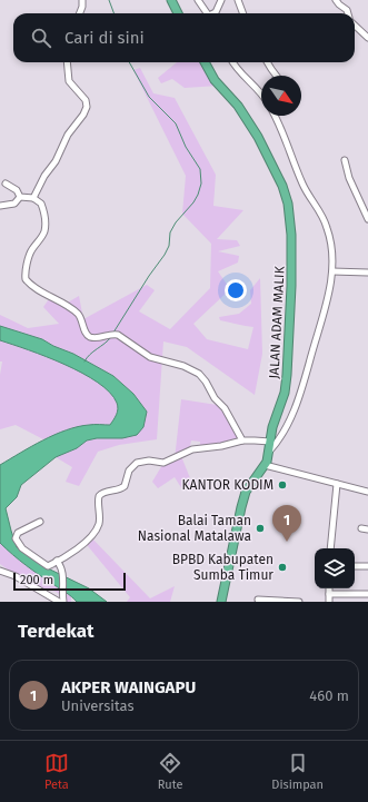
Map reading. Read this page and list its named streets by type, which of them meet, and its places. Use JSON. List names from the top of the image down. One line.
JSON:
{"streets":{"highway":["JALAN ADAM MALIK"]},"places":["KANTOR KODIM","Balai Taman Nasional Matalawa","BPBD Kabupaten Sumba Timur"],"scale_bar":"200 m","north":"bottom right","page":{"search":"Cari di sini","pins":"1","scale":"200 m","heading":"Terdekat","list":[{"mark":"1","name":"AKPER WAINGAPU","note":"Universitas","value":"460 m"}],"nav":["Peta","Rute","Disimpan"]}}
